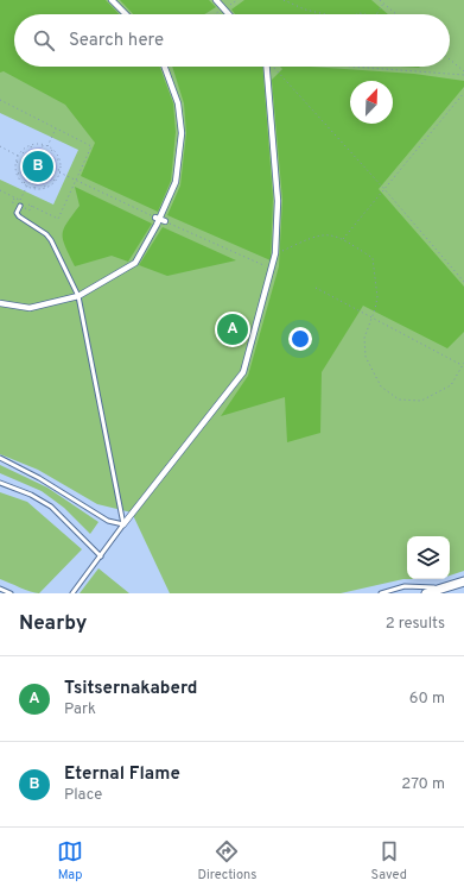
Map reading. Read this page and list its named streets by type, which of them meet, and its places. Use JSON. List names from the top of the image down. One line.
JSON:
{"north":"top right","page":{"search":"Search here","pins":["B","A"],"heading":["Nearby","2 results"],"list":[{"mark":"A","name":"Tsitsernakaberd","note":"Park","value":"60 m"},{"mark":"B","name":"Eternal Flame","note":"Place","value":"270 m"}],"nav":["Map","Directions","Saved"]}}
